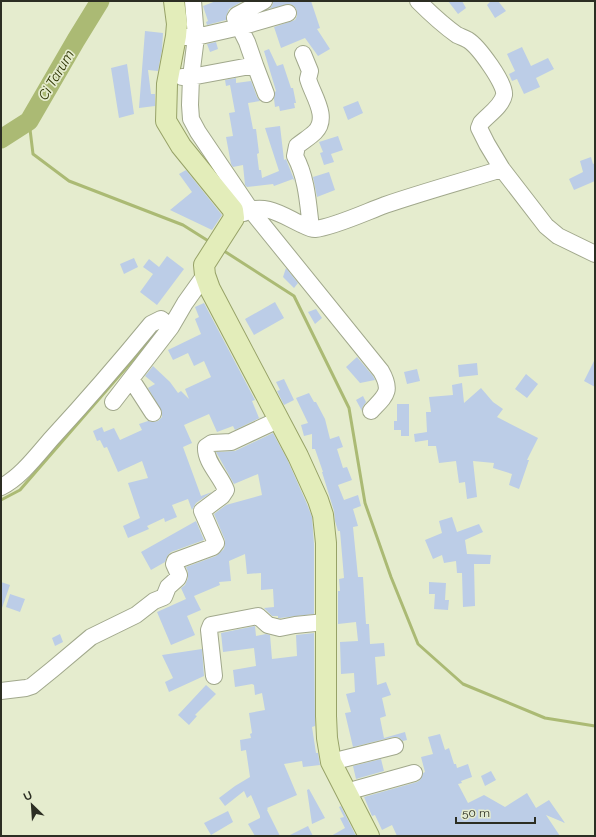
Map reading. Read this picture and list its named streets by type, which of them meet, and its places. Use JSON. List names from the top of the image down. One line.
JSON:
{"water":["Ci Tarum"],"scale_bar":"50 m","north":"top left"}
